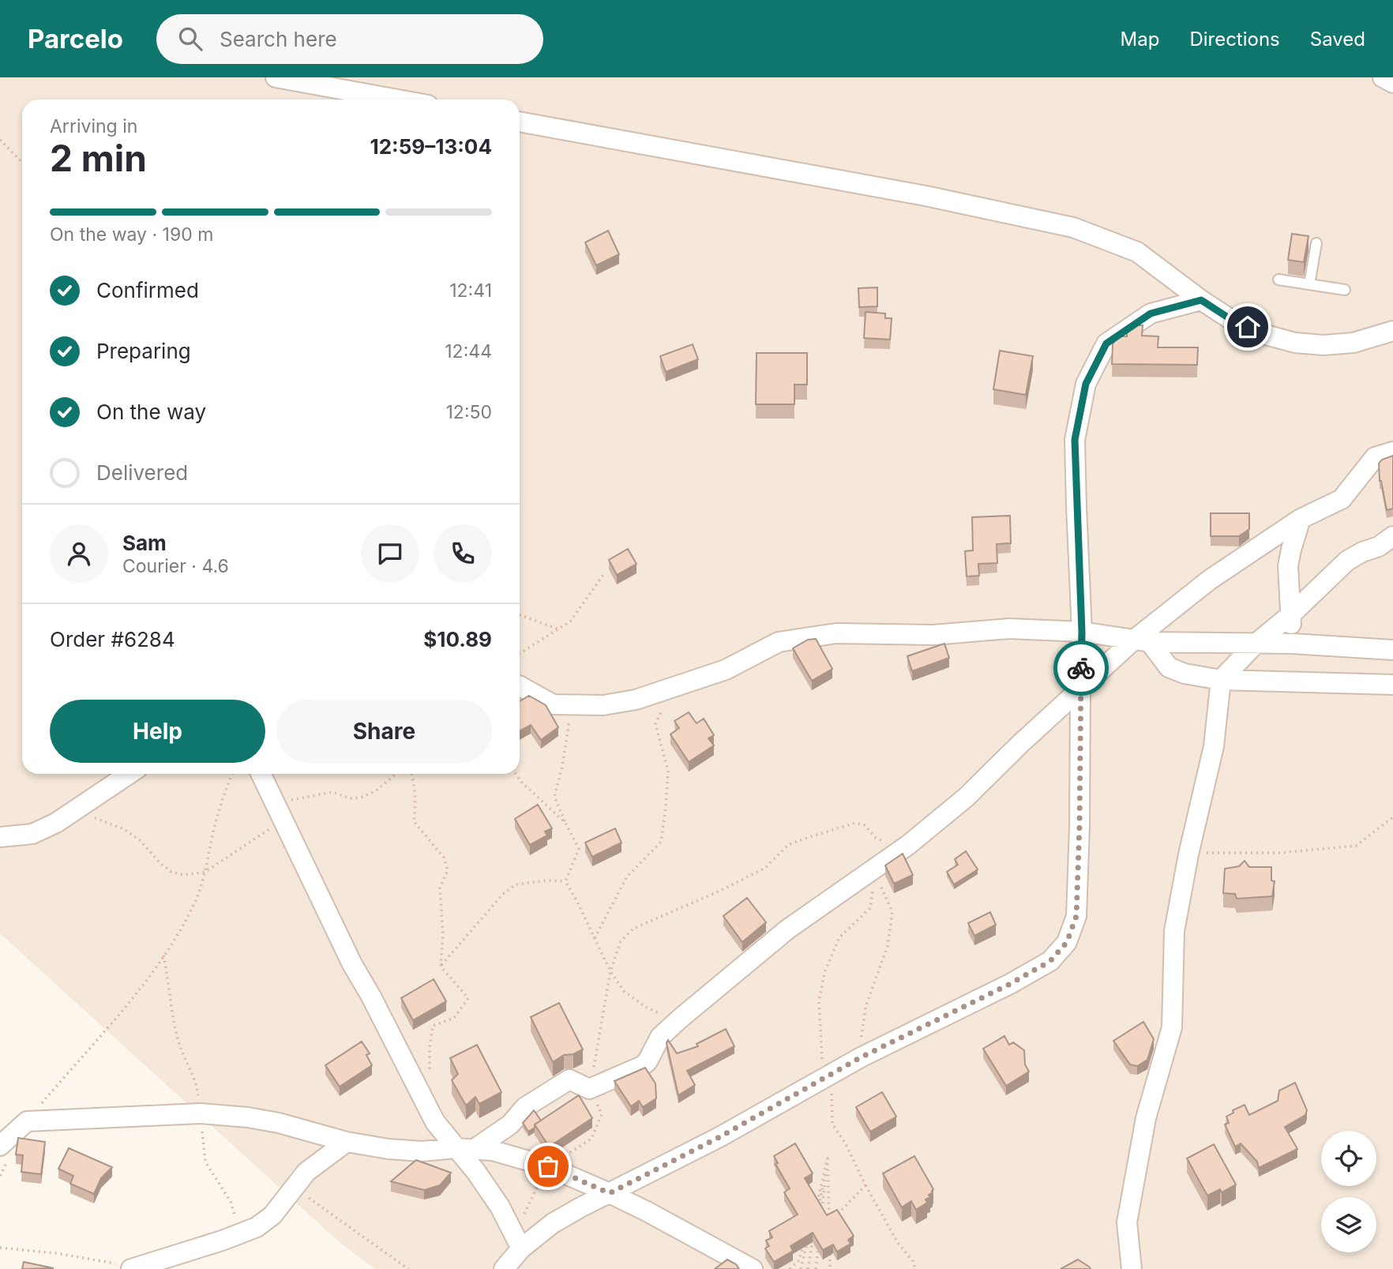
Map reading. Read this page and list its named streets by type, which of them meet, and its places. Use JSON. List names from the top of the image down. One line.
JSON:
{"page":{"header":"Parcelo","search":"Search here","nav":["Map","Directions","Saved"],"heading":["2 min","Arriving in","12:59–13:04"],"panel":["Sam","Courier · 4.6","Order #6284","$10.89"],"bar":"On the way · 190 m","list":[["Confirmed","12:41"],["Preparing","12:44"],["On the way","12:50"],"Delivered"],"buttons":["Help","Share"]}}
